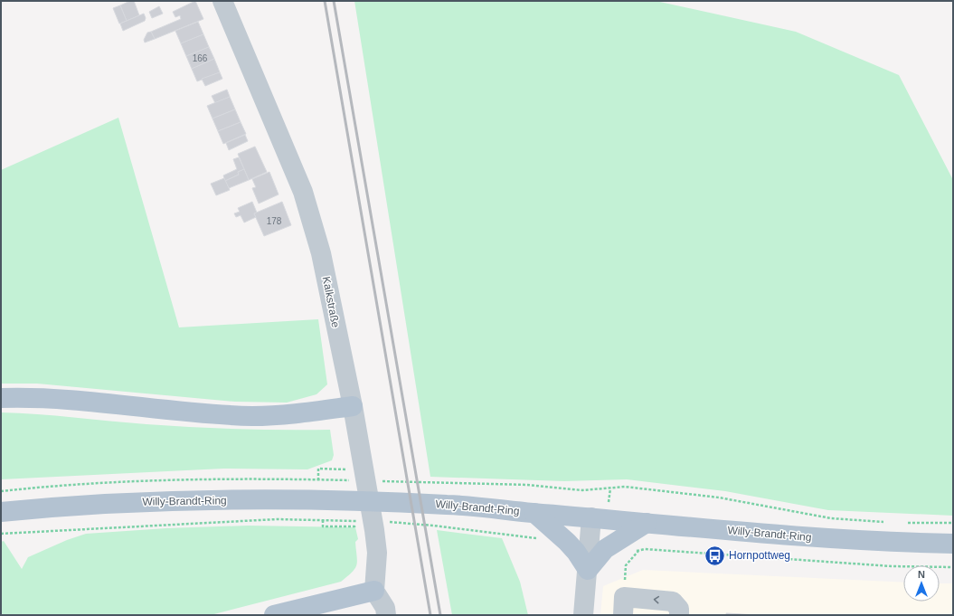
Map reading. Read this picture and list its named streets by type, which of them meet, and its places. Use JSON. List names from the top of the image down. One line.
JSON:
{"streets":{"main road":["Willy-Brandt-Ring"],"street":["Kalkstraße"]},"places":{"bus stop":["Hornpottweg"]},"house_numbers":["166","178"],"north":"top"}
